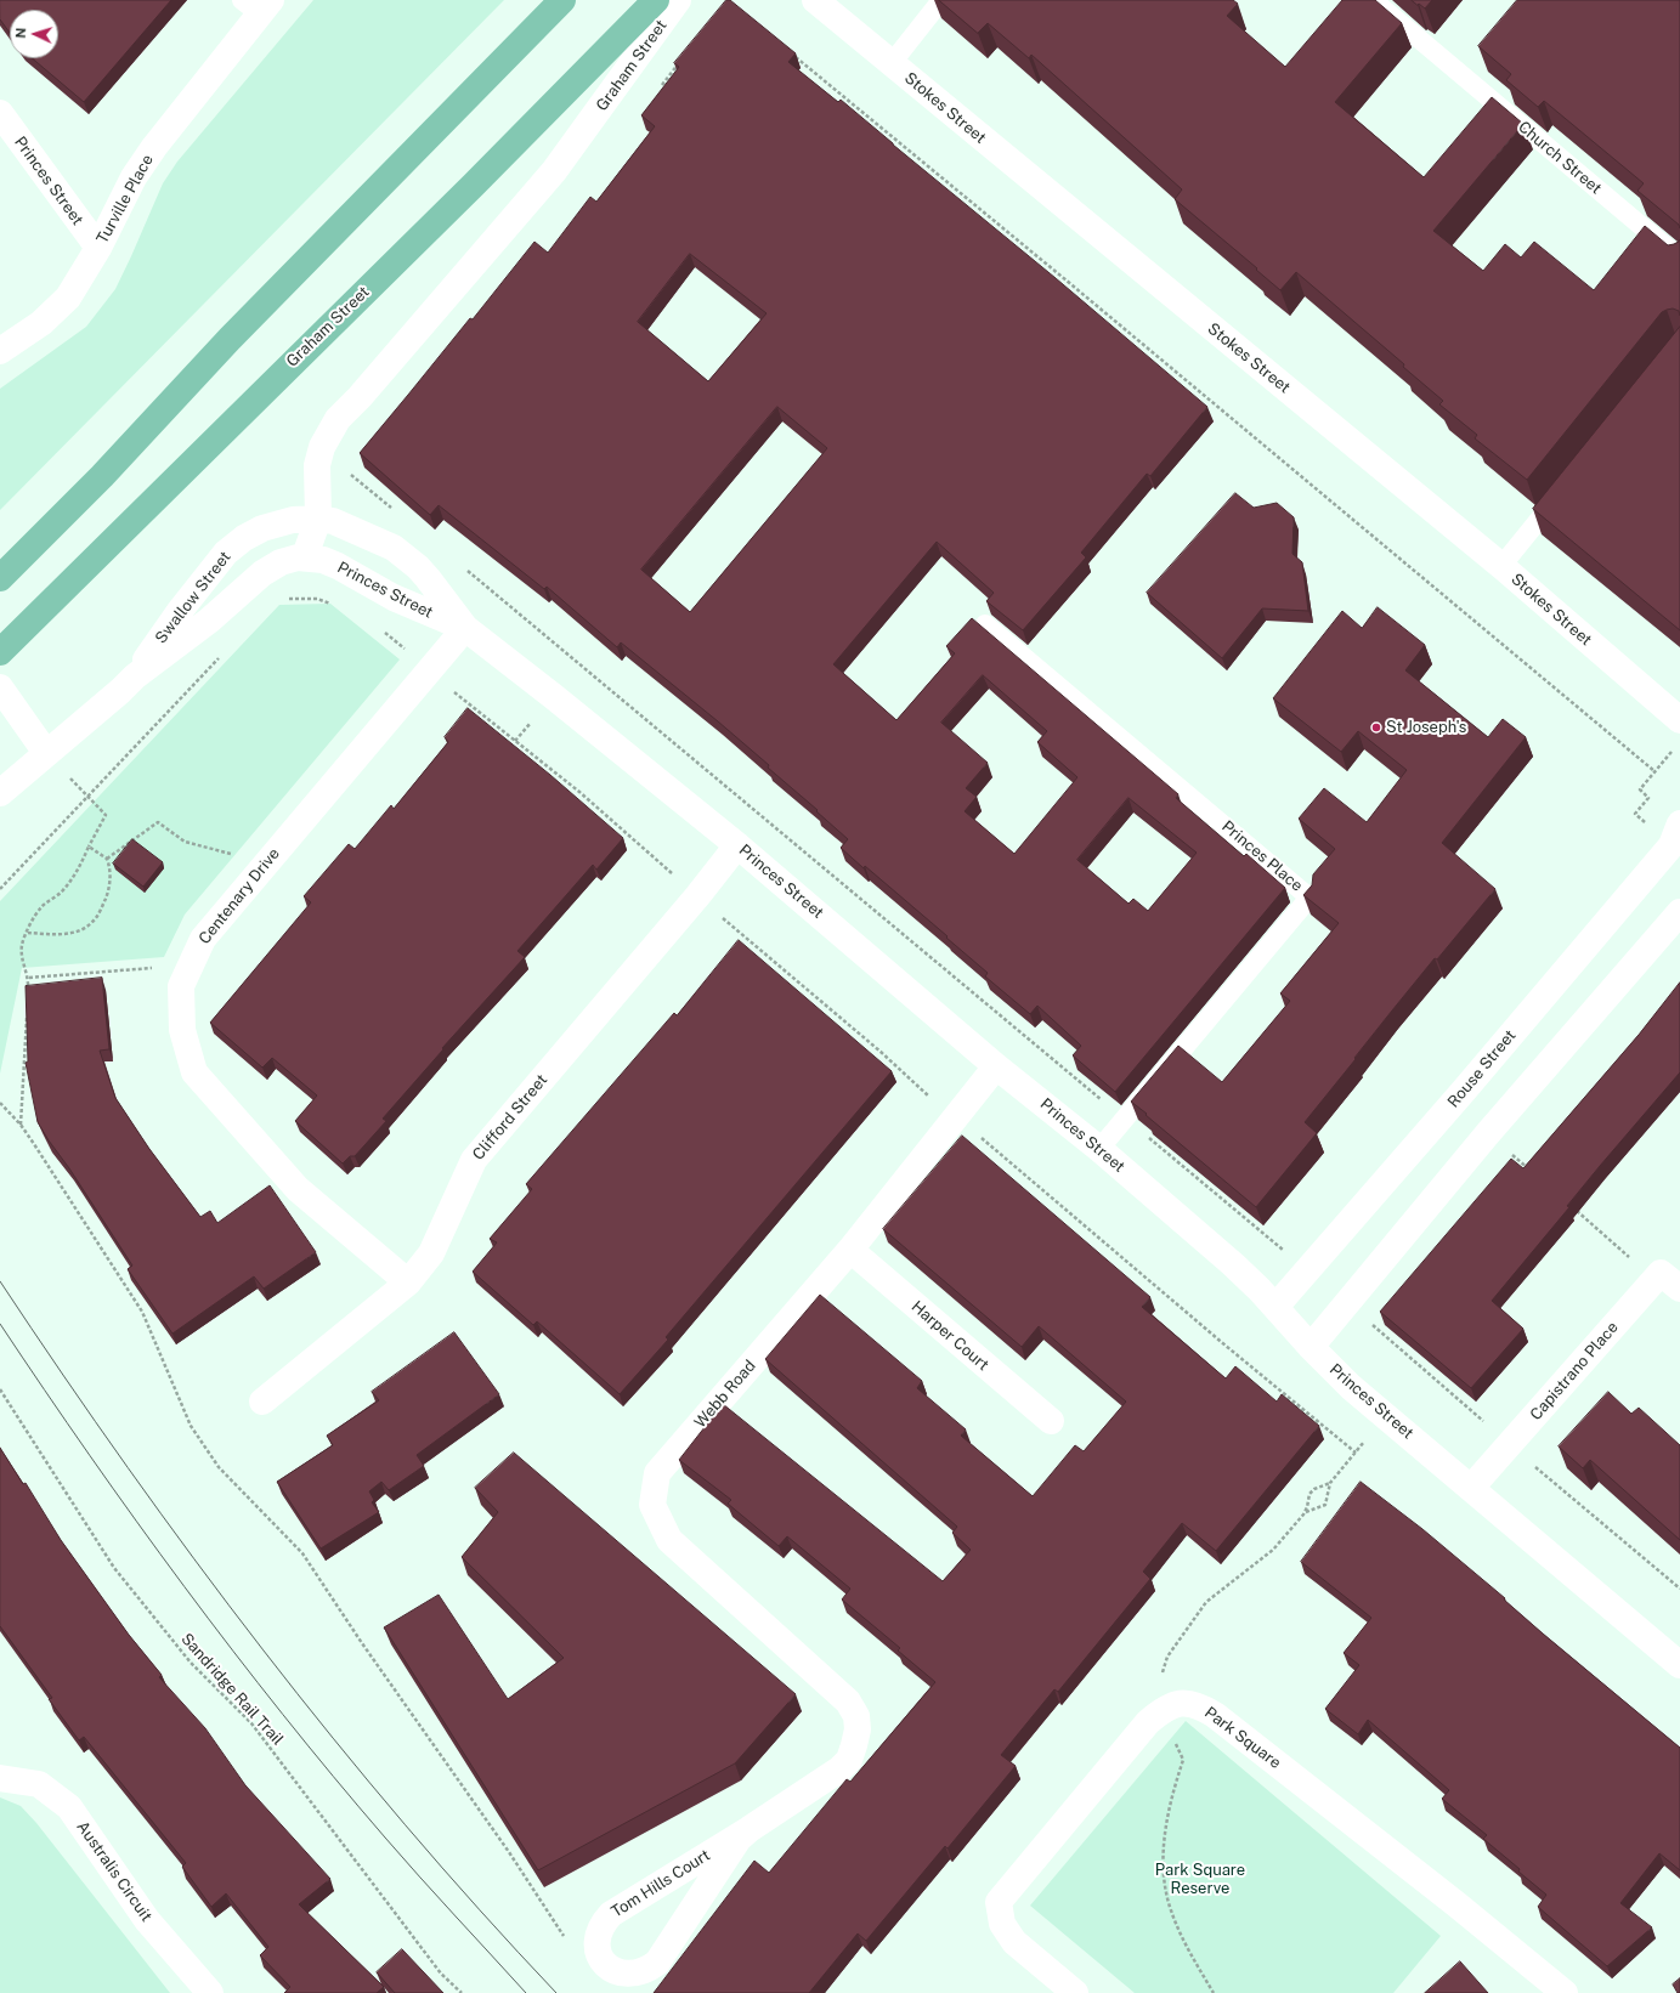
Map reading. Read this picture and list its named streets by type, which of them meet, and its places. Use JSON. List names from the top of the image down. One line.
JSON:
{"streets":{"main road":["Graham Street"],"street":["Stokes Street","Princes Street","Turville Place","Swallow Street","Centenary Drive","Rouse Street","Clifford Street","Harper Court","Capistrano Place","Webb Road","Park Square","Australis Circuit","Tom Hills Court"],"lane":["Church Street","Princes Place"],"path":["Sandridge Rail Trail"]},"crossings":[["Graham Street","Princes Street"],["Graham Street","Swallow Street"],["Princes Street","Turville Place"],["Princes Street","Swallow Street"],["Princes Street","Princes Place"],["Princes Street","Centenary Drive"],["Princes Street","Rouse Street"],["Princes Street","Clifford Street"],["Princes Street","Capistrano Place"],["Princes Street","Webb Road"],["Centenary Drive","Clifford Street"],["Harper Court","Webb Road"],["Webb Road","Tom Hills Court"]],"parks":["Park Square Reserve"],"places":["St Joseph's"],"north":"left"}
